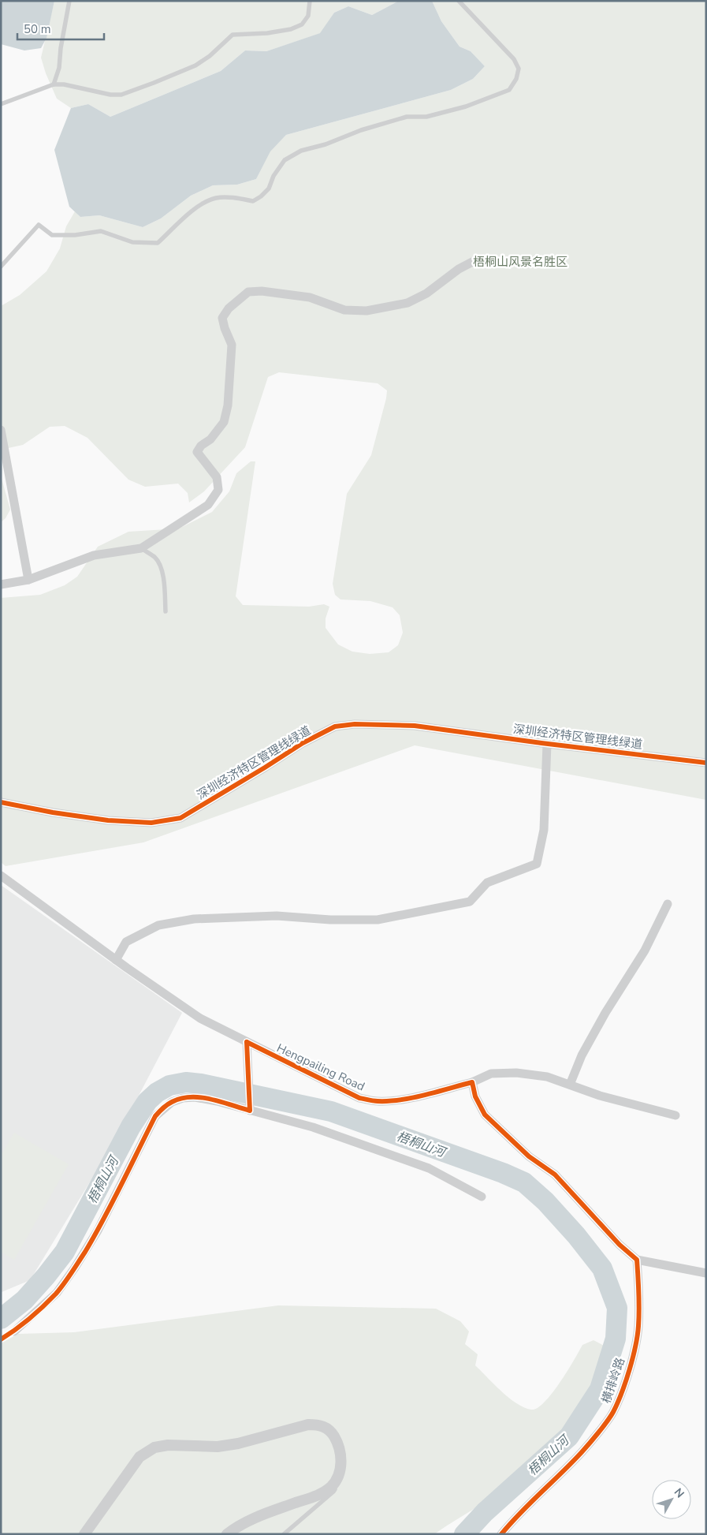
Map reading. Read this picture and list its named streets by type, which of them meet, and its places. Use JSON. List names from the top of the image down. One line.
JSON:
{"streets":{"street":["深圳经济特区管理线绿道","Hengpailing Road","横排岭路"]},"water":["梧桐山河"],"parks":["梧桐山风景名胜区"],"scale_bar":"50 m","north":"top right"}
